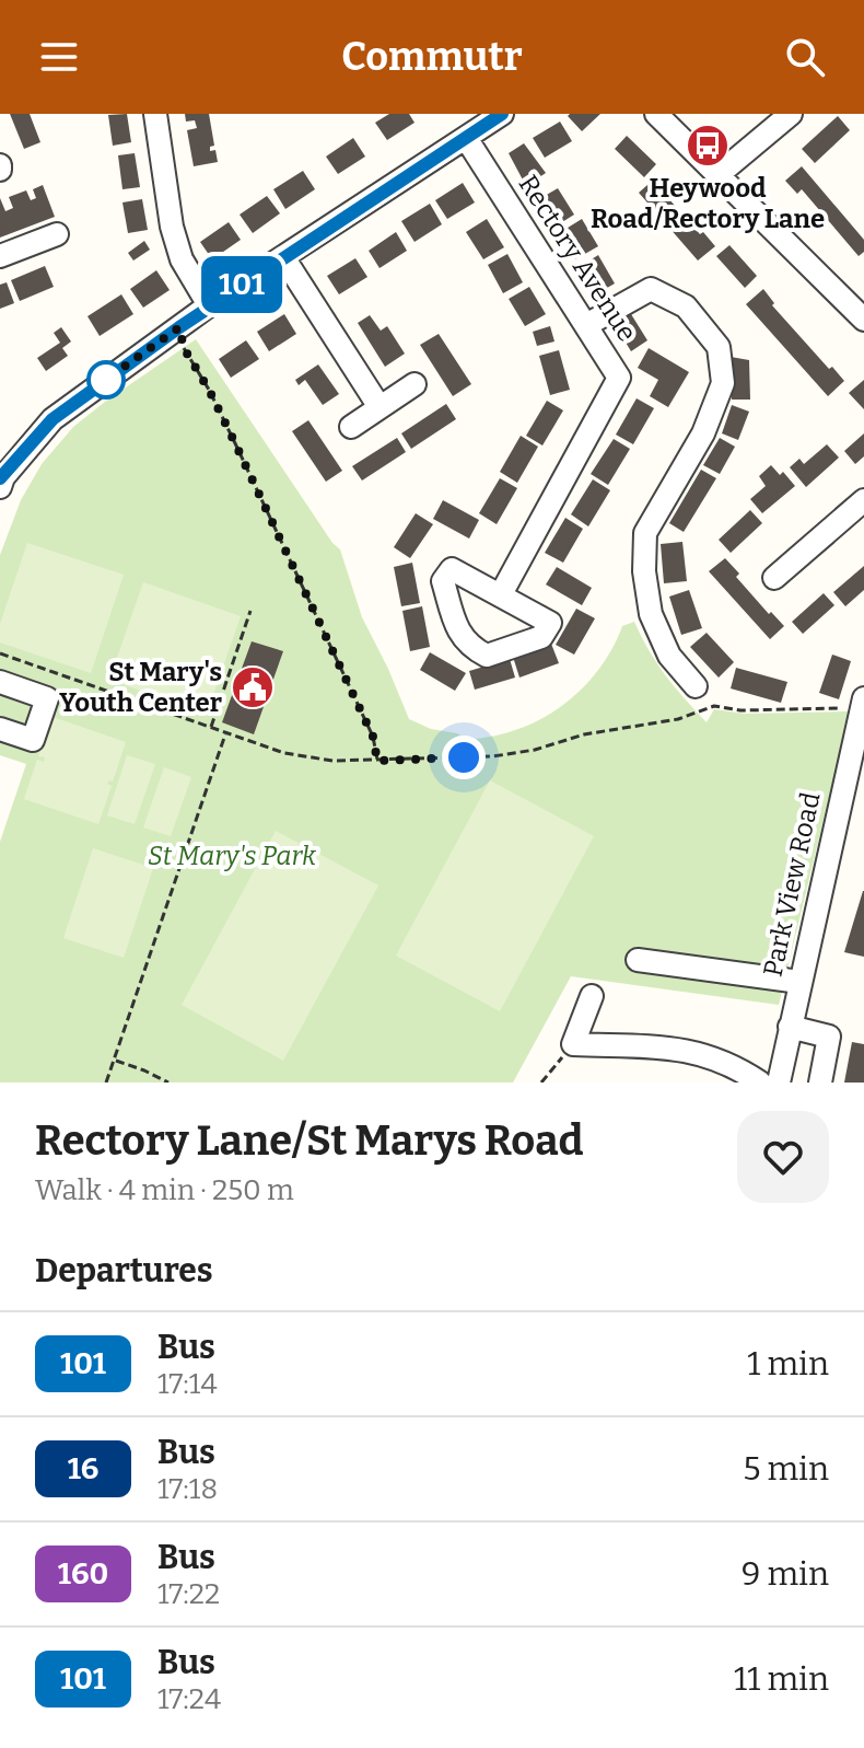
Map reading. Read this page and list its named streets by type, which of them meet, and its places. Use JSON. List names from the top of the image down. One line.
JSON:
{"streets":{"street":["Rectory Avenue","Park View Road"]},"parks":["St Mary's Park"],"places":{"bus stop":["Heywood Road/Rectory Lane"],"public building":["St Mary's Youth Center"]},"lines":["bus line 101"],"page":{"header":"Commutr","on_map":"101","heading":[["Rectory Lane/St Marys Road","Walk · 4 min · 250 m"],"Departures"],"list":[{"mark":"101","name":"Bus","note":"17:14","value":"1 min"},{"mark":"16","name":"Bus","note":"17:18","value":"5 min"},{"mark":"160","name":"Bus","note":"17:22","value":"9 min"},{"mark":"101","name":"Bus","note":"17:24","value":"11 min"}]}}
